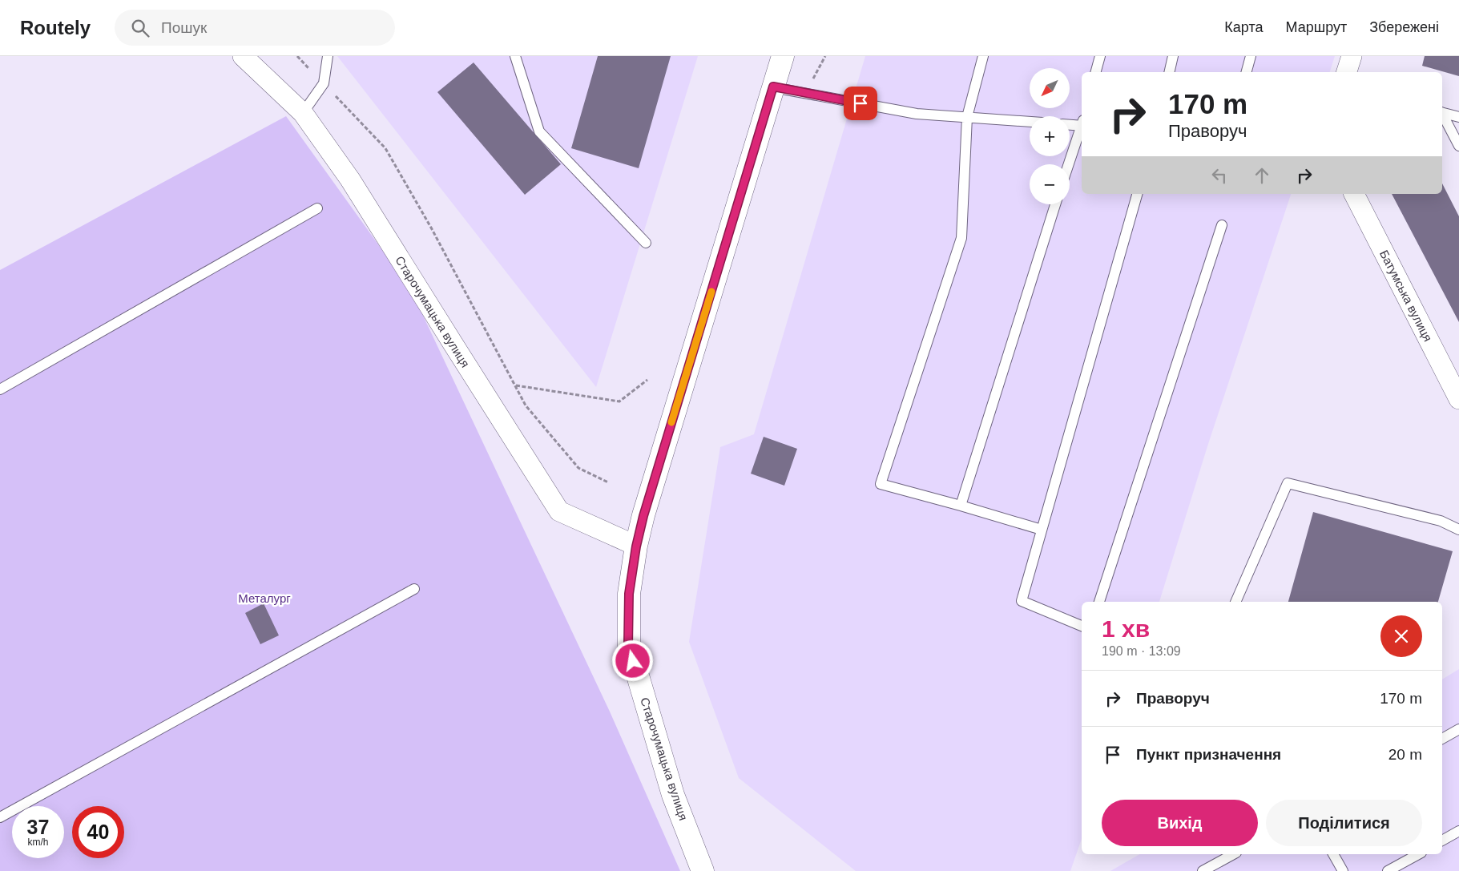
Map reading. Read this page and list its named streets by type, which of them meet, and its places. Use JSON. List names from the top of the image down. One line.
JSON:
{"streets":{"street":["Батумська вулиця","Старочумацька вулиця"]},"parks":["Металург"],"north":"bottom left","page":{"header":"Routely","search":"Пошук","nav":["Карта","Маршрут","Збережені"],"map_buttons":["+","−"],"turn":["170 m","Праворуч"],"heading":["1 хв","190 m · 13:09"],"list":[{"name":"Праворуч","value":"170 m"},{"name":"Пункт призначення","value":"20 m"}],"buttons":["Вихід","Поділитися"],"speed":"37 km/h","limit":"40"}}
